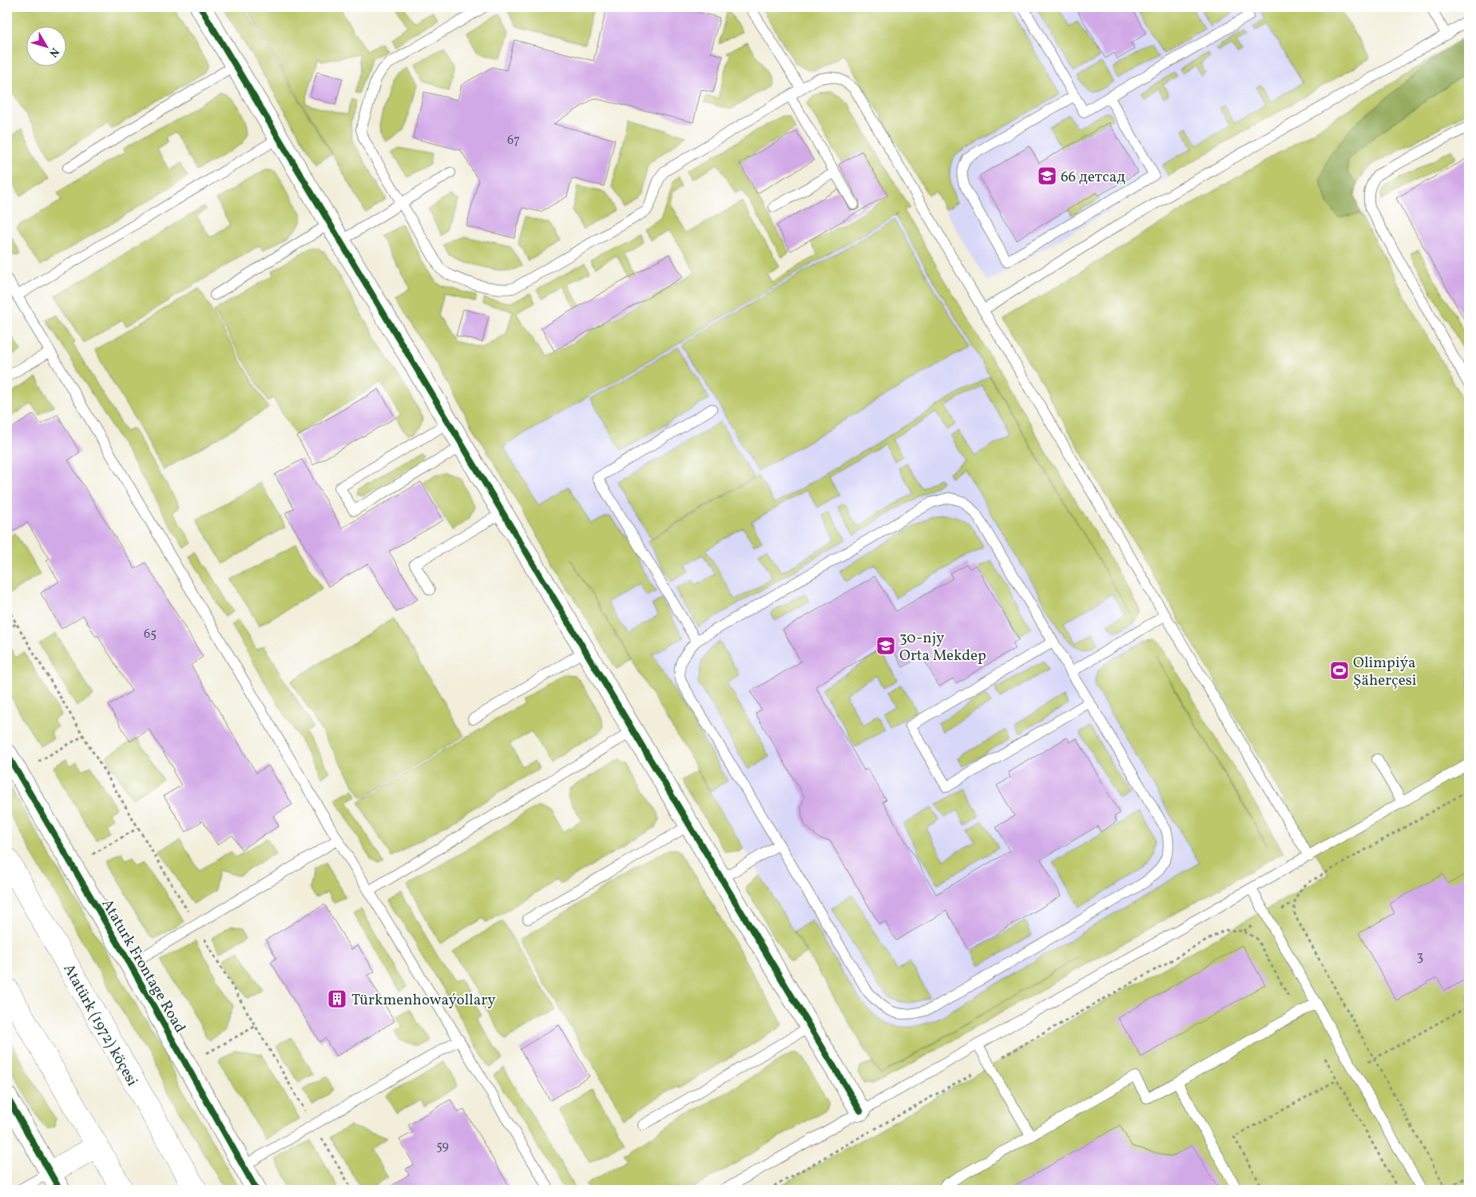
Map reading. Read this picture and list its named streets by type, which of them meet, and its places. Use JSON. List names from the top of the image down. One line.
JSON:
{"streets":{"main road":["Atatürk (1972) köçesi"],"street":["Ataturk Frontage Road"]},"places":{"school or university":["66 детсад","30-njy Orta Mekdep"],"sports":["Olimpiýa Şäherçesi"],"building":["Türkmenhowaýollary"]},"house_numbers":["67","65","3","59"],"north":"bottom right"}
